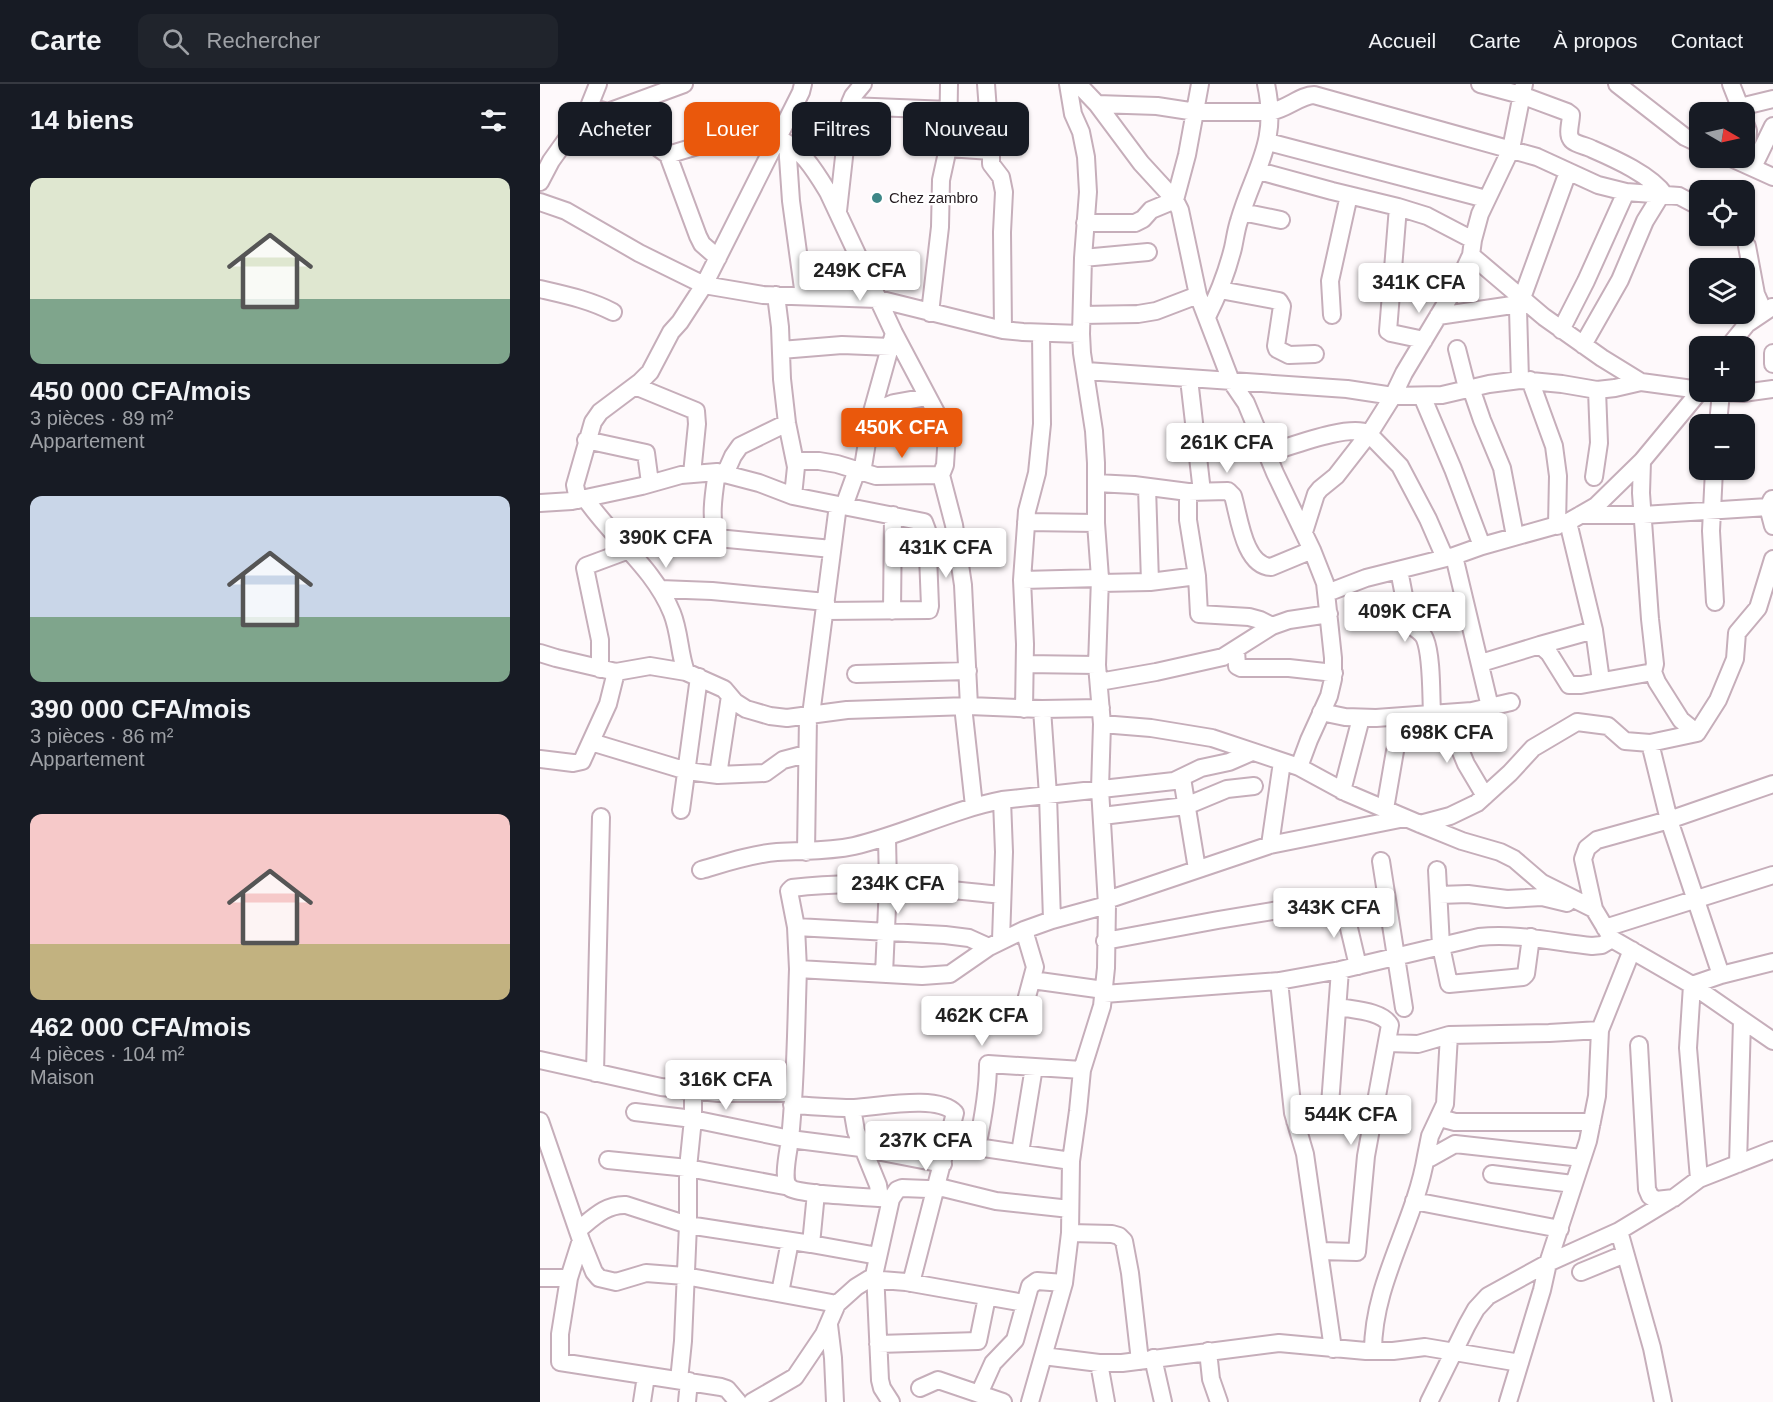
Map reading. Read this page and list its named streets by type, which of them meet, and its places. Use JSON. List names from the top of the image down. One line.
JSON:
{"places":["Chez zambro"],"north":"right","page":{"header":"Carte","search":"Rechercher","nav":["Accueil","Carte","À propos","Contact"],"heading":"14 biens","map_buttons":["+","−"],"chip":["Acheter","Louer","Filtres","Nouveau"],"list":[{"name":"450 000 CFA/mois","note":"3 pièces · 89 m² · Appartement"},{"name":"390 000 CFA/mois","note":"3 pièces · 86 m² · Appartement"},{"name":"462 000 CFA/mois","note":"4 pièces · 104 m² · Maison"}],"price":["249K CFA","341K CFA","450K CFA","261K CFA","390K CFA","431K CFA","409K CFA","698K CFA","234K CFA","343K CFA","462K CFA","316K CFA","544K CFA","237K CFA"]}}
